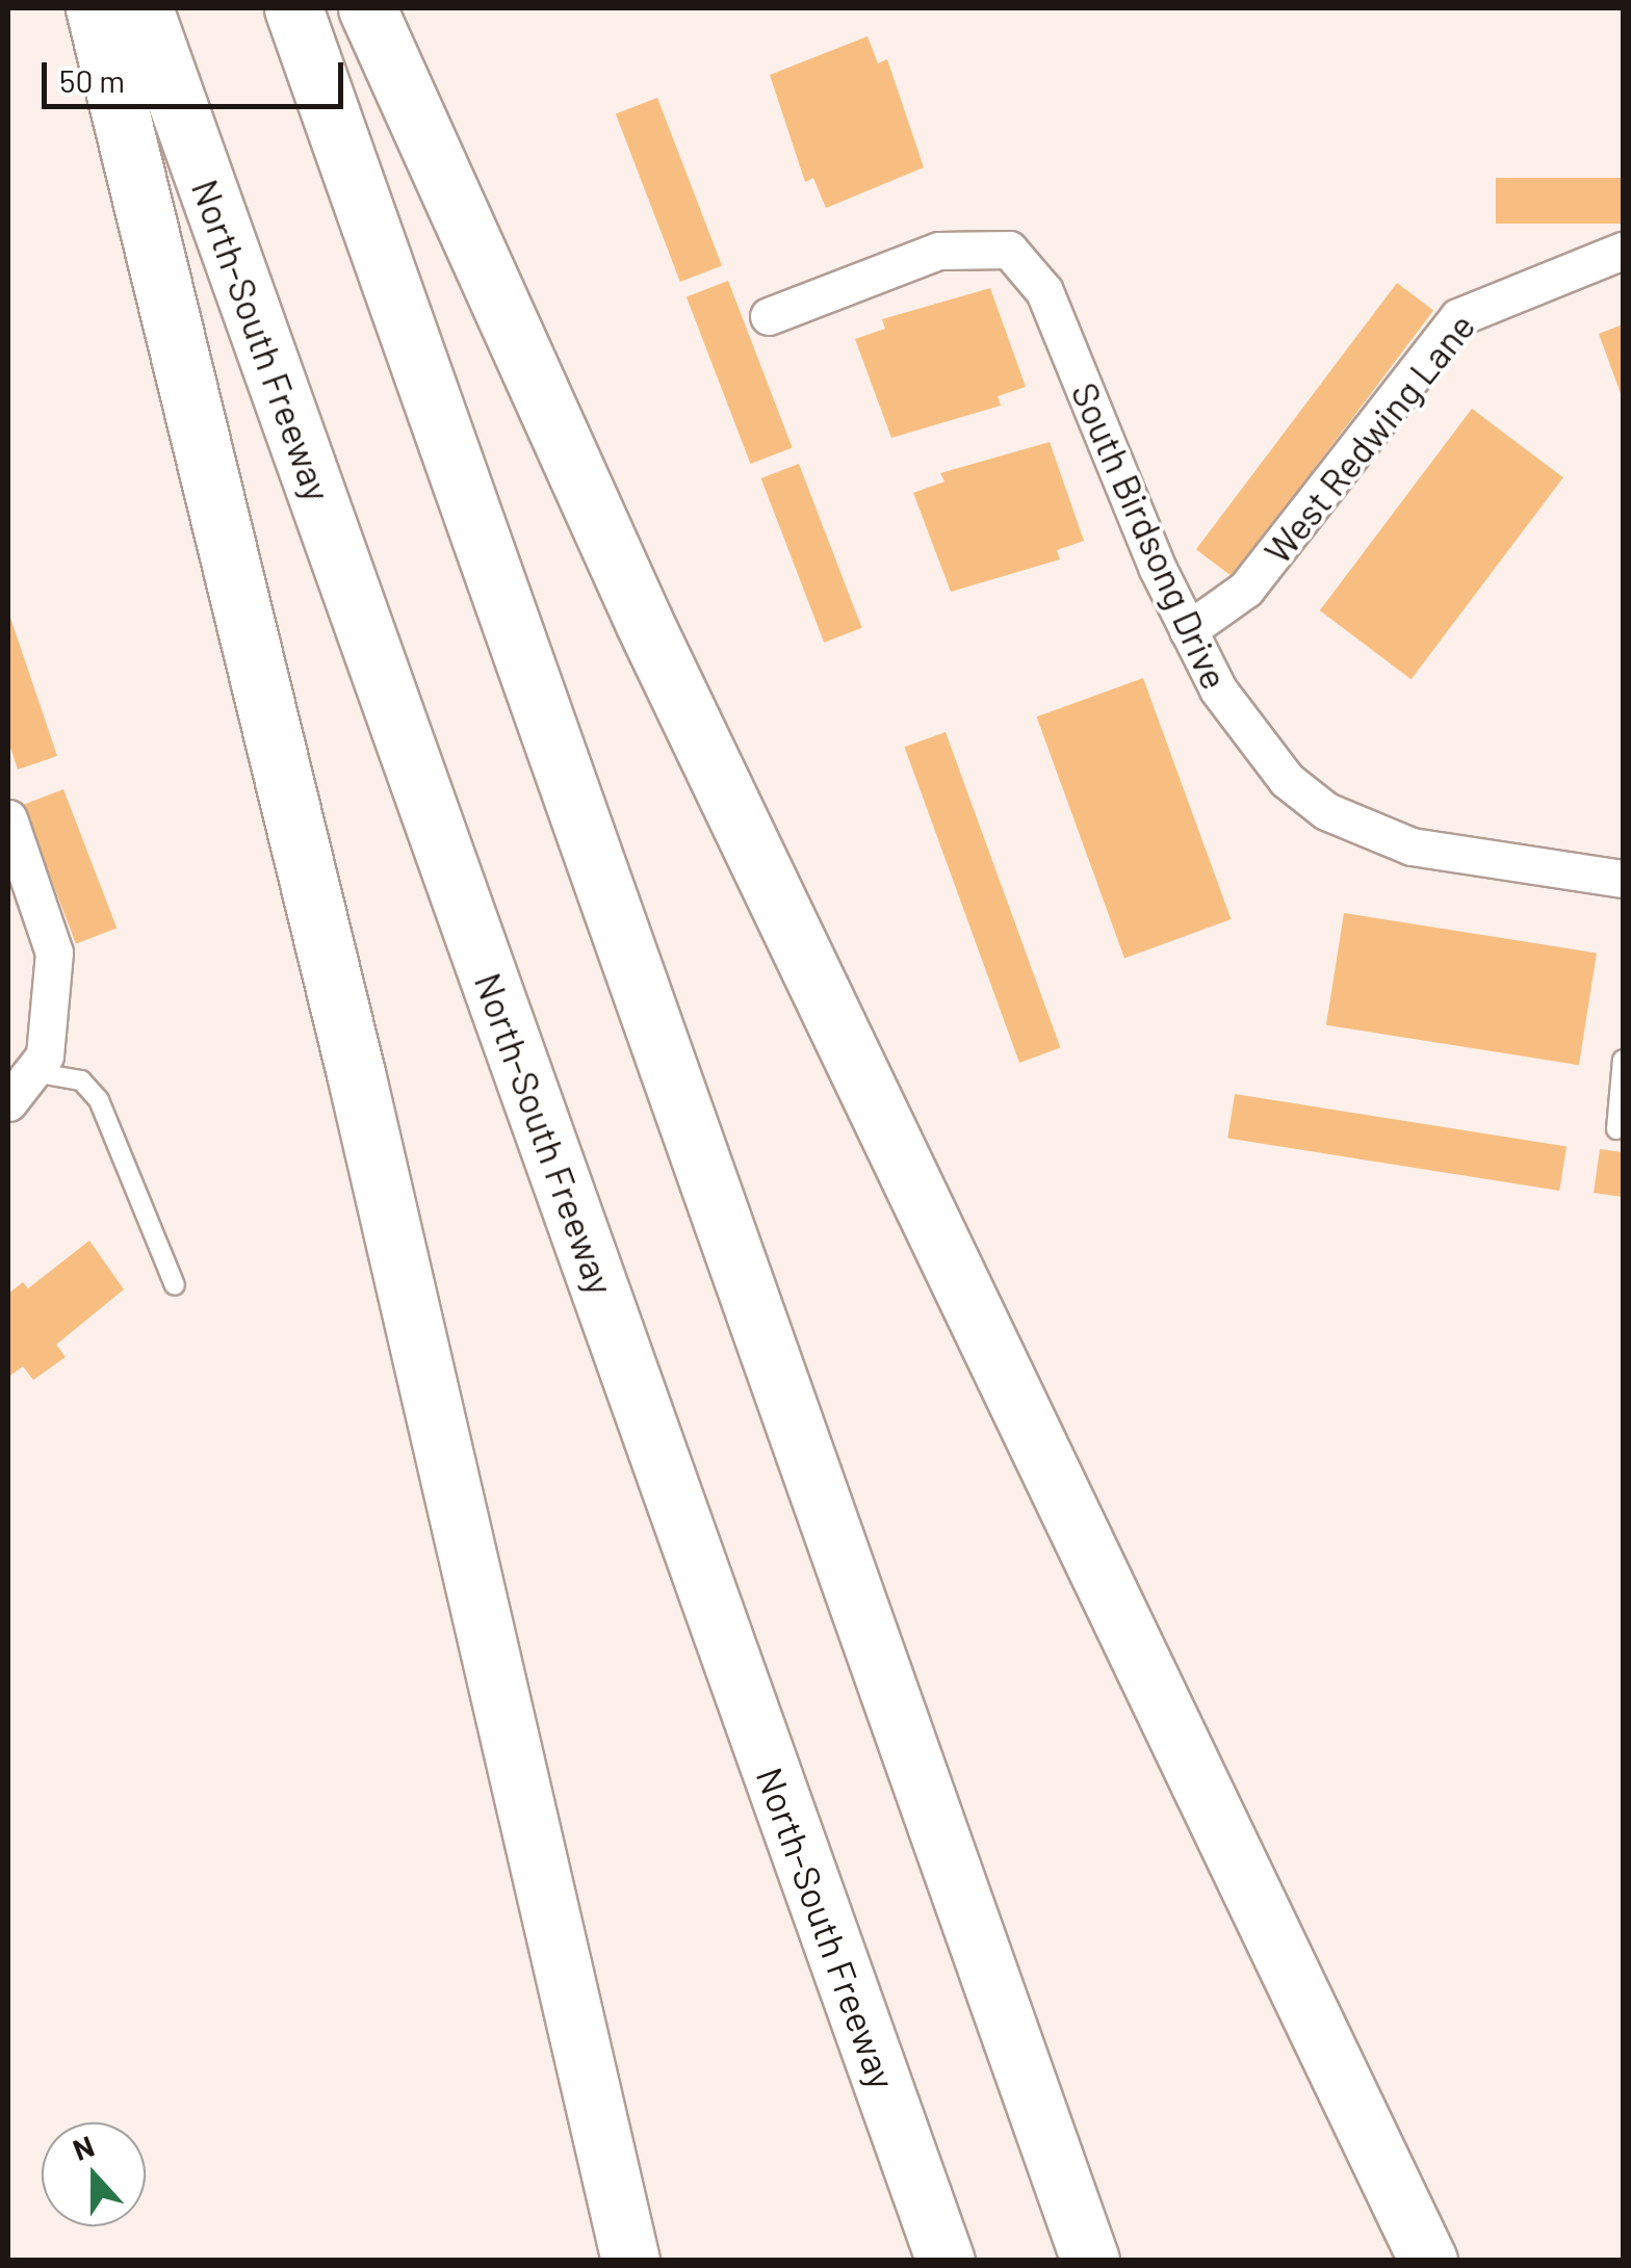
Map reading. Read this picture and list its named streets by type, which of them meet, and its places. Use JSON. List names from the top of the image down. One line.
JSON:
{"streets":{"highway":["North-South Freeway"],"street":["West Redwing Lane","South Birdsong Drive"]},"crossings":[["West Redwing Lane","South Birdsong Drive"]],"scale_bar":"50 m","north":"top"}
